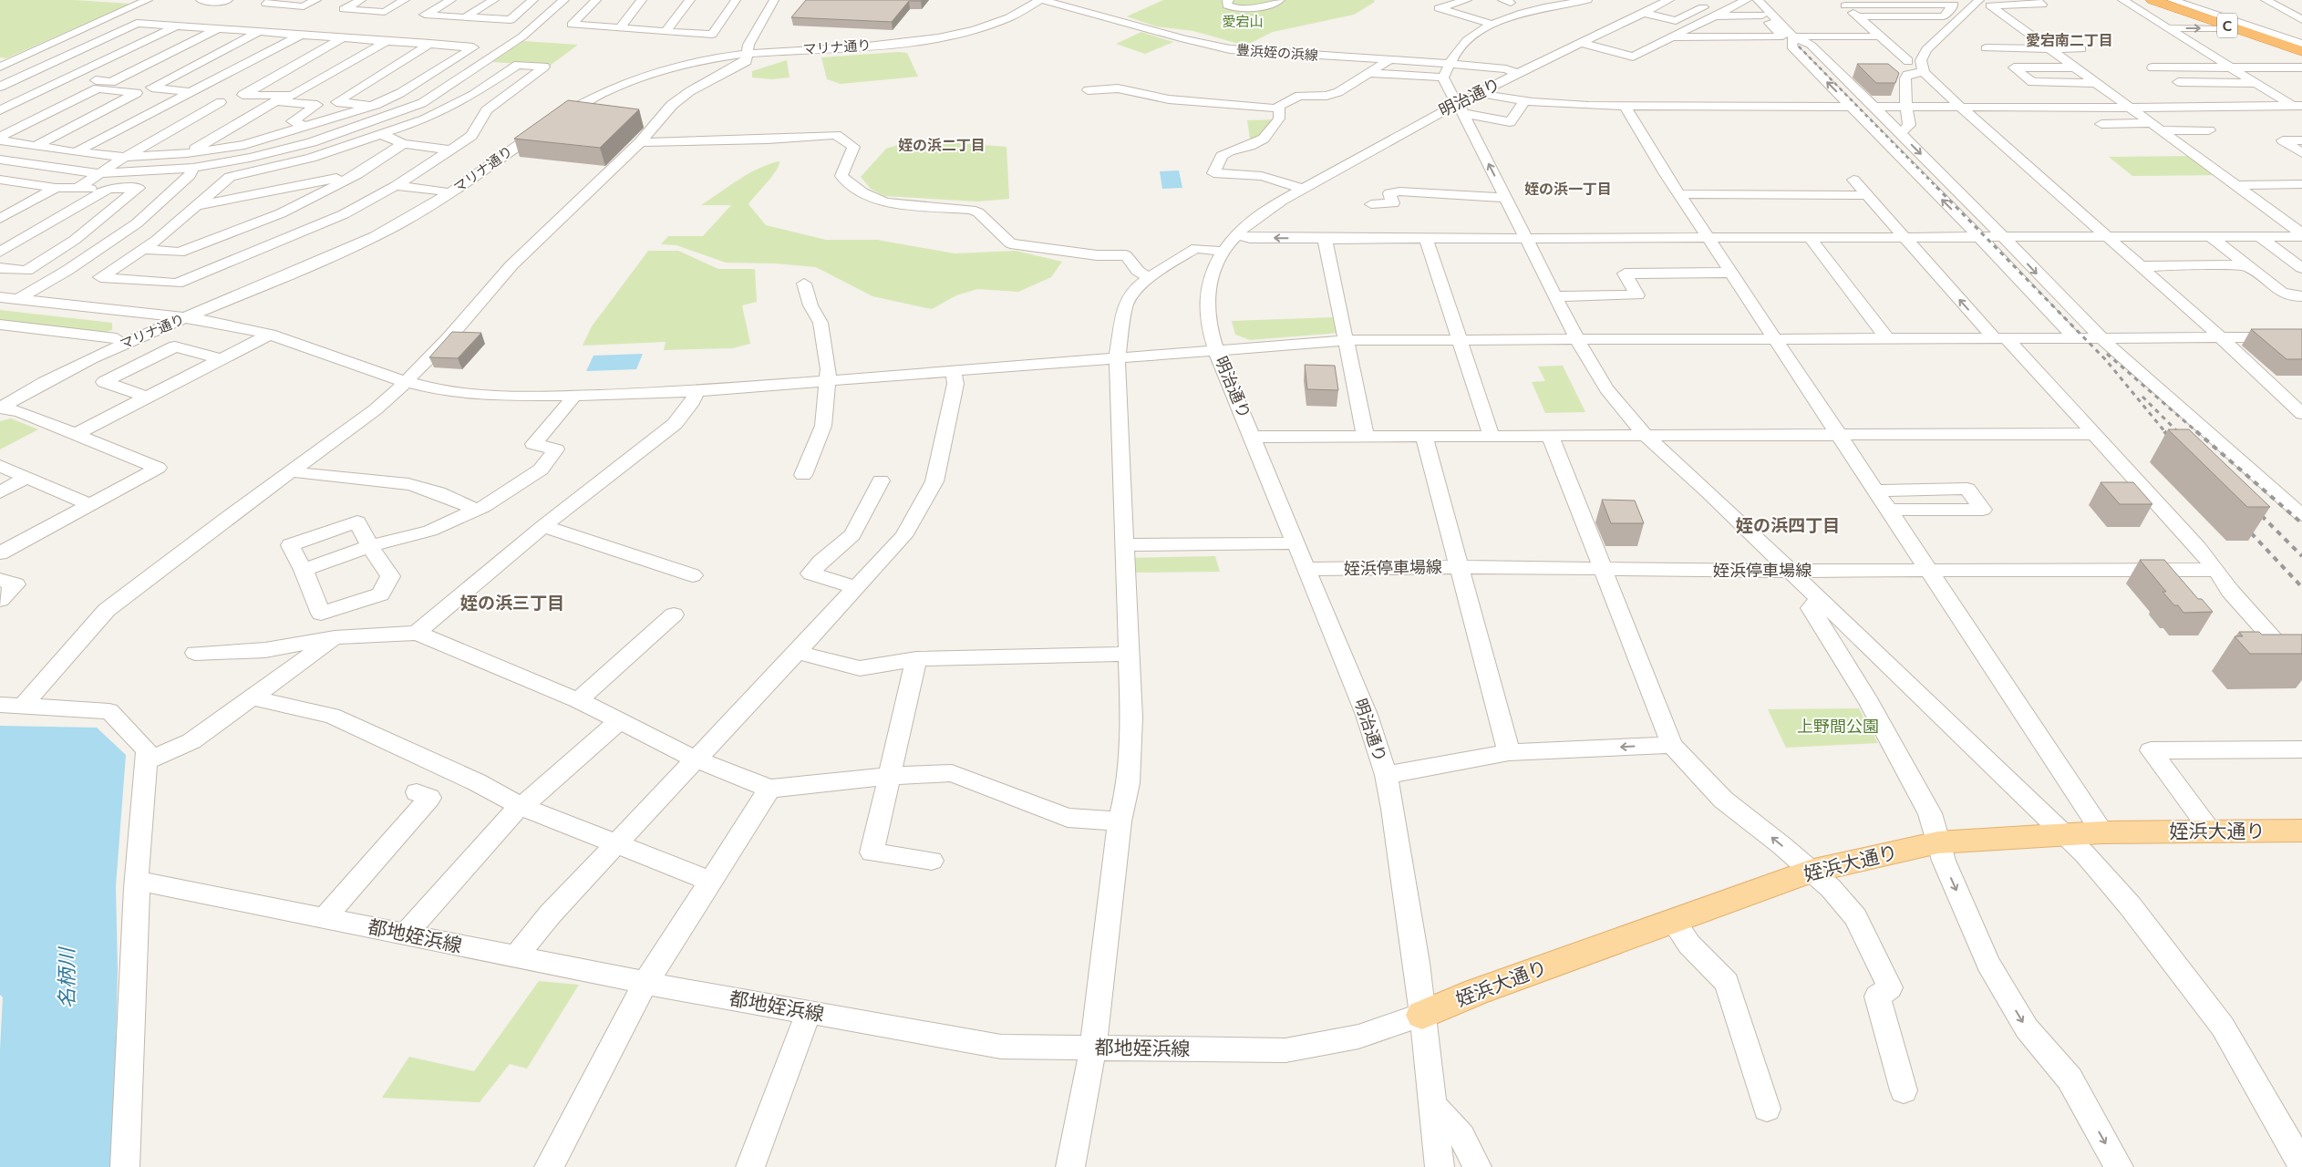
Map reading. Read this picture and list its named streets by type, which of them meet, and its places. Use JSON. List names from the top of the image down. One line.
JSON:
{"streets":{"highway":["C"],"main road":["姪浜大通り"],"street":["マリナ通り","豊浜姪の浜線","明治通り","姪浜停車場線","都地姪浜線"]},"crossings":[["マリナ通り","豊浜姪の浜線"],["豊浜姪の浜線","明治通り"],["明治通り","姪浜停車場線"],["明治通り","姪浜大通り"],["明治通り","都地姪浜線"],["姪浜大通り","都地姪浜線"]],"districts":["愛宕南二丁目","姪の浜二丁目","姪の浜一丁目","姪の浜四丁目","姪の浜三丁目"],"water":["名柄川"],"parks":["愛宕山","上野間公園"]}
